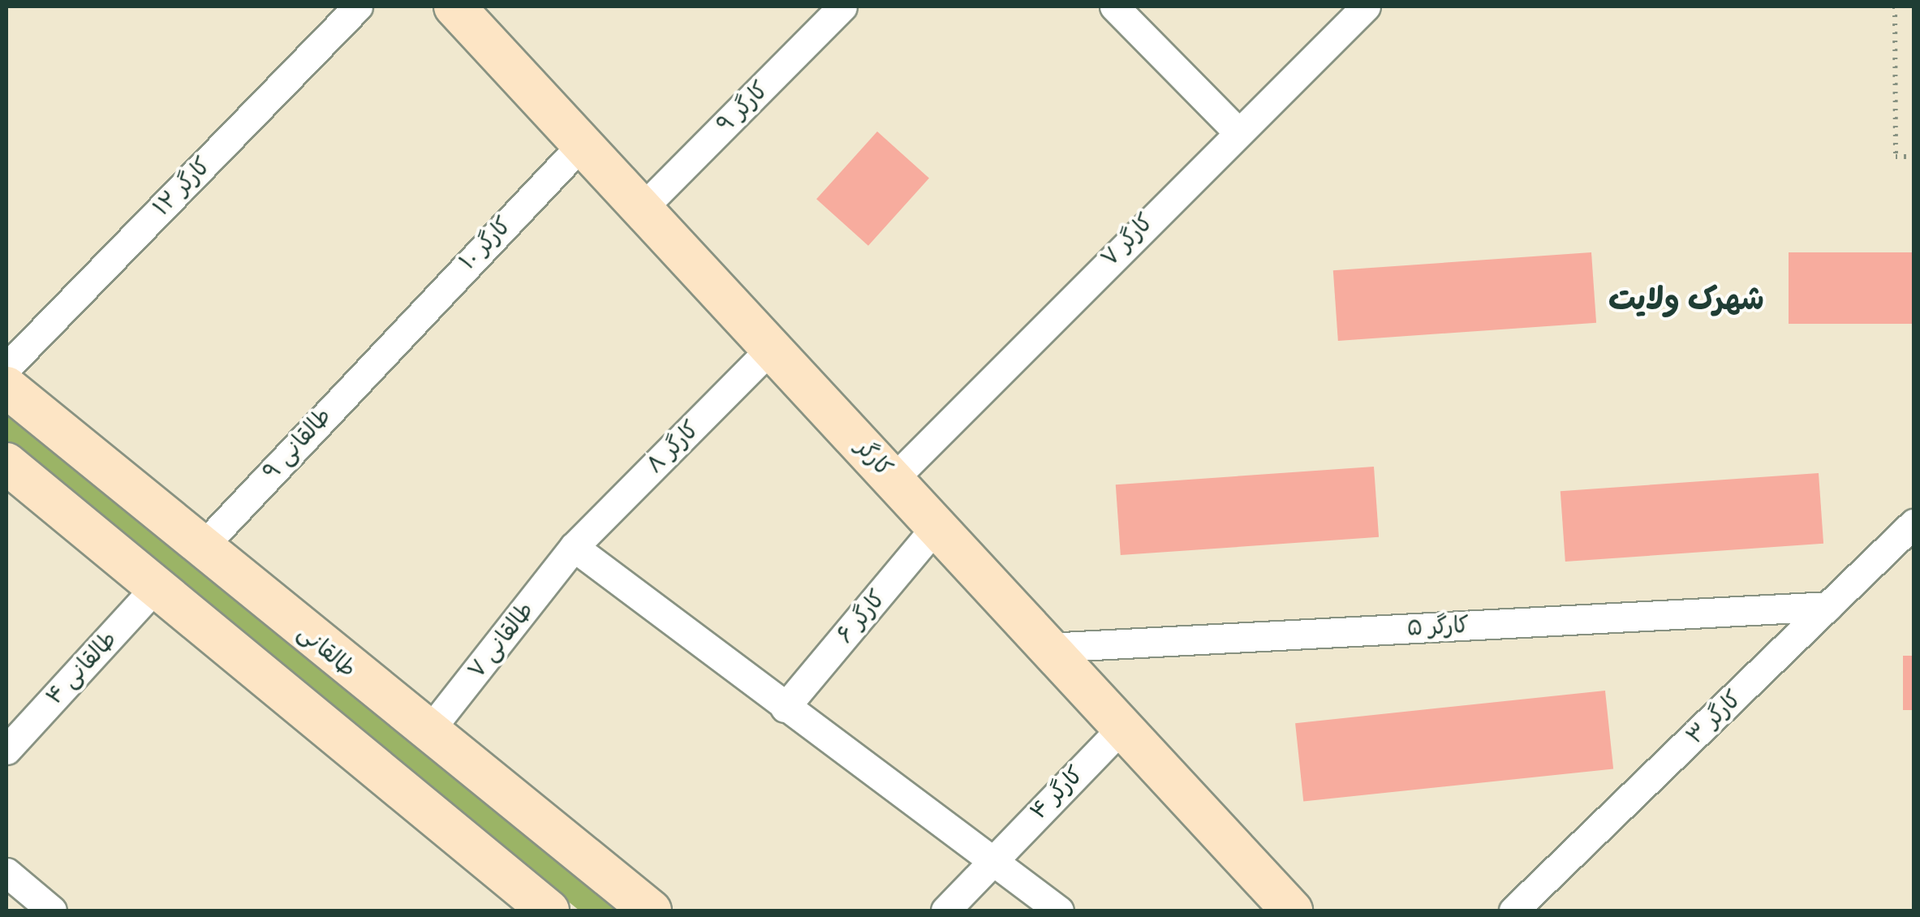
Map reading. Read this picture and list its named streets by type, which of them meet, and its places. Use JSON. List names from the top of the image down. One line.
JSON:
{"streets":{"main road":["کارگر","طالقانی"],"street":["کارگر ۹","کارگر ۱۲","کارگر ۷","کارگر ۱۰","طالقانی ۹","کارگر ۸","کارگر ۶","کارگر ۵","طالقانی ۷","طالقانی ۴","کارگر ۳","کارگر ۴"]},"crossings":[["کارگر ۹","کارگر"],["کارگر ۷","کارگر"],["کارگر ۱۰","طالقانی ۹"],["کارگر ۱۰","کارگر"],["طالقانی ۹","طالقانی"],["کارگر ۸","کارگر"],["کارگر ۸","طالقانی ۷"],["کارگر","کارگر ۶"],["کارگر","کارگر ۵"],["کارگر","کارگر ۴"],["کارگر ۵","کارگر ۳"],["طالقانی ۷","طالقانی"]],"districts":["شهرک ولایت"]}
